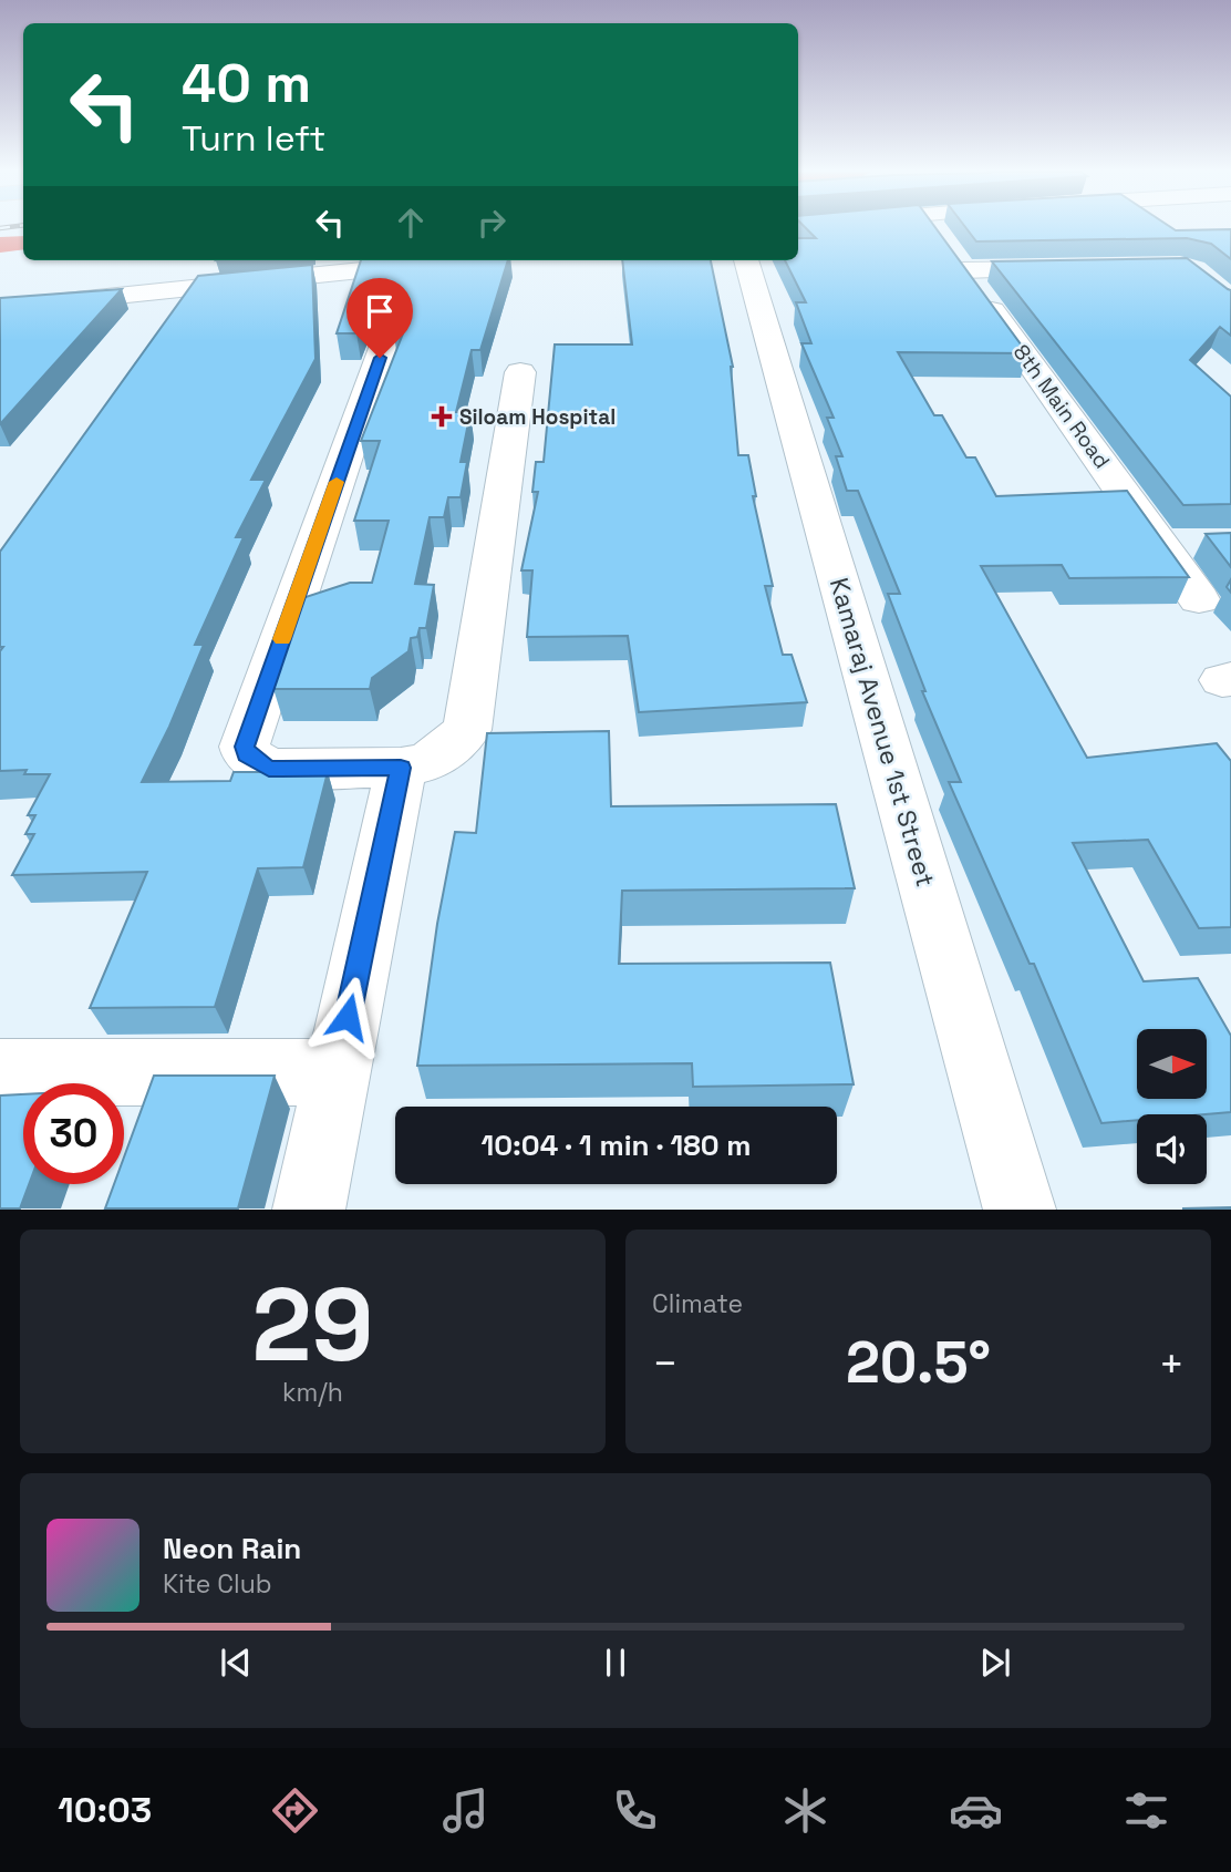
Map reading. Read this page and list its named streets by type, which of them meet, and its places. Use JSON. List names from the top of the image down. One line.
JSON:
{"streets":{"street":["8th Main Road","Kamaraj Avenue 1st Street"]},"places":{"health":["Siloam Hospital"]},"north":"right","page":{"turn":["40 m","Turn left"],"limit":"30","trip":"10:04 · 1 min · 180 m","tile":[["29","km/h"],"Climate"],"heat":["−","20.5°","+"],"song":["Neon Rain","Kite Club"],"tabs":"10:03"}}
